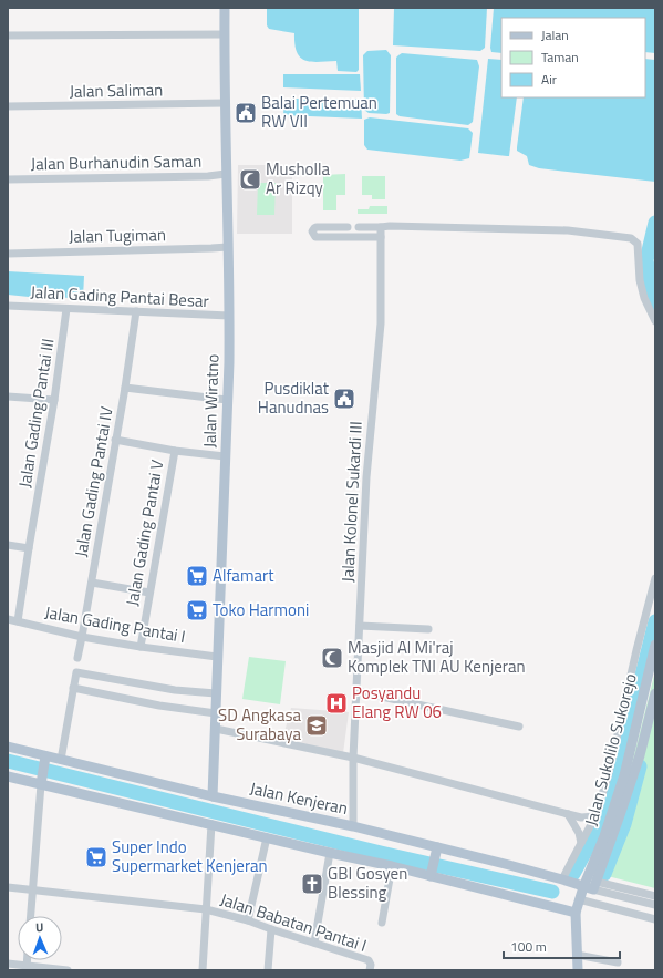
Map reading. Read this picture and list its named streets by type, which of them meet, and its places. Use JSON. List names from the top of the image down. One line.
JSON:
{"streets":{"main road":["Jalan Wiratno","Jalan Sukolilo Sukorejo","Jalan Kenjeran"],"street":["Jalan Saliman","Jalan Burhanudin Saman","Jalan Tugiman","Jalan Gading Pantai Besar","Jalan Gading Pantai III","Jalan Gading Pantai IV","Jalan Kolonel Sukardi III","Jalan Gading Pantai V","Jalan Gading Pantai I","Jalan Babatan Pantai I"]},"crossings":[["Jalan Saliman","Jalan Wiratno"],["Jalan Burhanudin Saman","Jalan Wiratno"],["Jalan Tugiman","Jalan Wiratno"],["Jalan Gading Pantai Besar","Jalan Wiratno"],["Jalan Gading Pantai Besar","Jalan Gading Pantai III"],["Jalan Gading Pantai Besar","Jalan Gading Pantai IV"],["Jalan Wiratno","Jalan Gading Pantai I"],["Jalan Wiratno","Jalan Kenjeran"],["Jalan Gading Pantai III","Jalan Gading Pantai I"],["Jalan Gading Pantai IV","Jalan Gading Pantai I"],["Jalan Kolonel Sukardi III","Jalan Kenjeran"],["Jalan Gading Pantai V","Jalan Gading Pantai I"],["Jalan Sukolilo Sukorejo","Jalan Kenjeran"]],"places":{"public building":["Balai Pertemuan RW VII","Pusdiklat Hanudnas"],"mosque":["Musholla Ar Rizqy","Masjid Al Mi'raj Komplek TNI AU Kenjeran"],"supermarket":["Alfamart","Toko Harmoni","Super Indo Supermarket Kenjeran"],"hospital":["Posyandu Elang RW 06"],"school or university":["SD Angkasa Surabaya"],"church":["GBI Gosyen Blessing"]},"legend":["Jalan","Taman","Air"],"scale_bar":"100 m","north":"top"}
